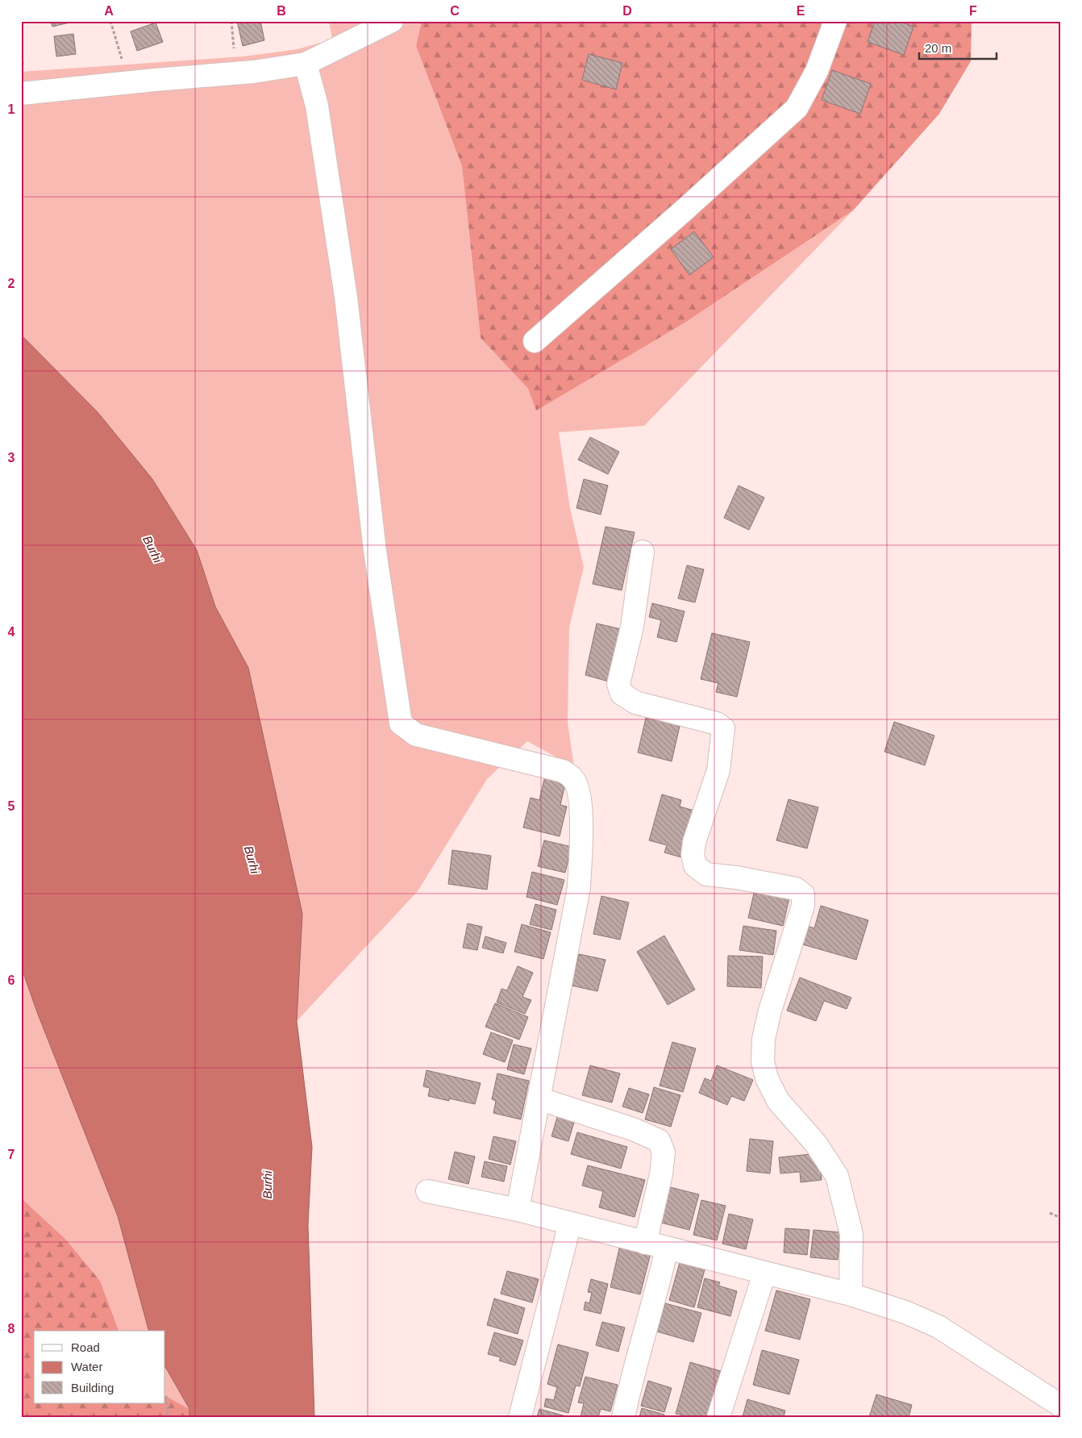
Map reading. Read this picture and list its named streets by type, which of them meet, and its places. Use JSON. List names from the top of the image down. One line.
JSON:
{"water":["Burhi"],"legend":["Road","Water","Building"],"scale_bar":"20 m","grid":{"columns":["A","B","C","D","E","F"],"rows":["1","2","3","4","5","6","7","8"]}}
